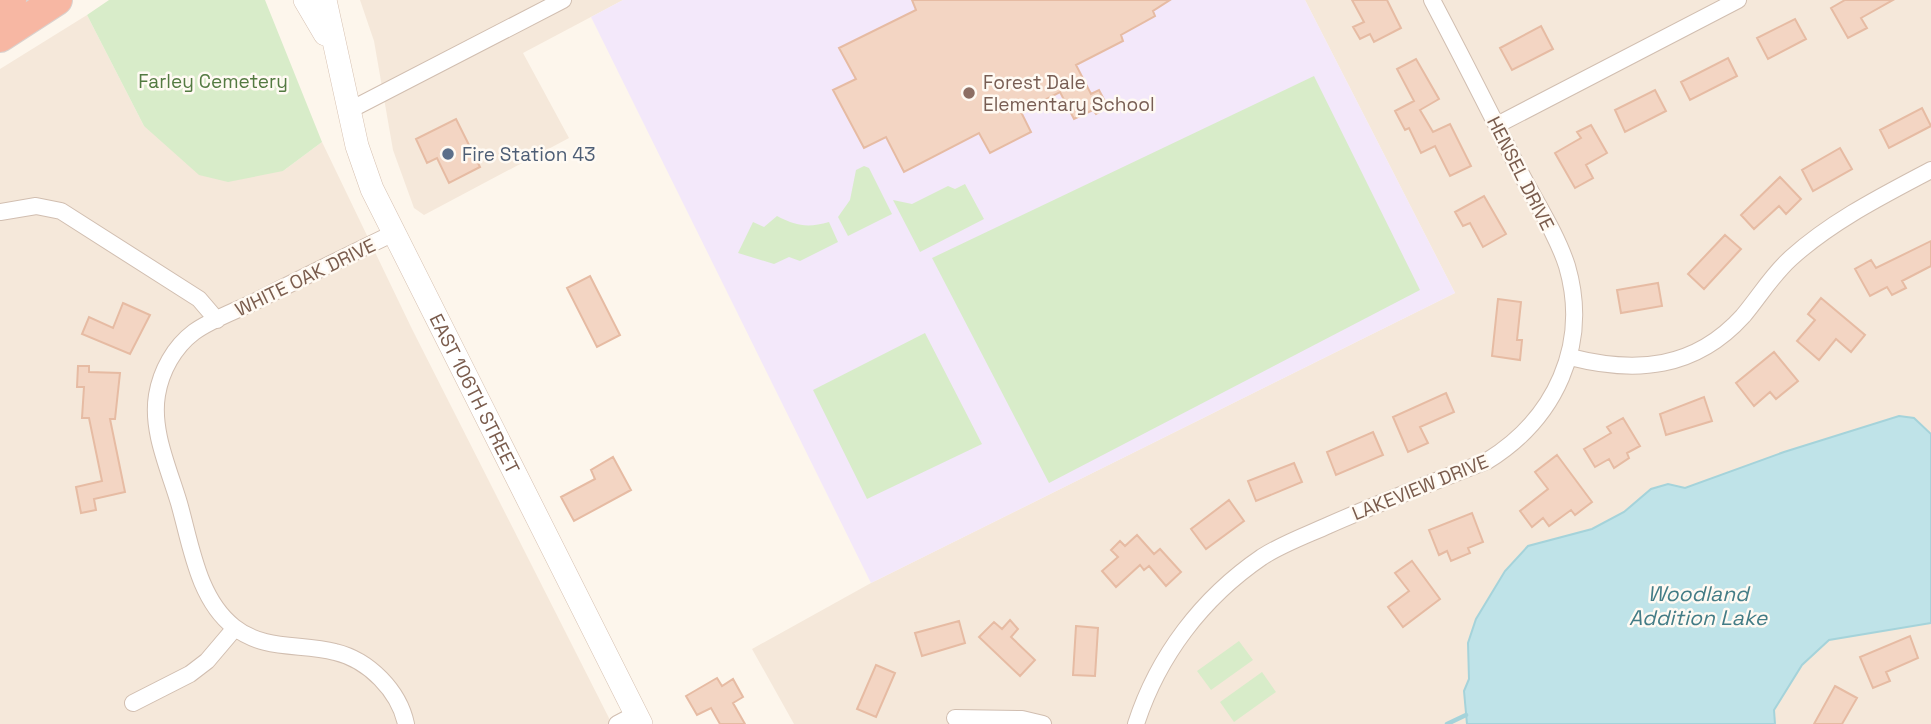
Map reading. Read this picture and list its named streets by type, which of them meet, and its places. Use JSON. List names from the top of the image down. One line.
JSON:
{"streets":{"street":["HENSEL DRIVE","WHITE OAK DRIVE","EAST 106TH STREET","LAKEVIEW DRIVE"]},"crossings":[["HENSEL DRIVE","LAKEVIEW DRIVE"],["WHITE OAK DRIVE","EAST 106TH STREET"]],"water":["Woodland Addition Lake"],"parks":["Farley Cemetery"],"places":["Forest Dale Elementary School","Fire Station 43"]}
